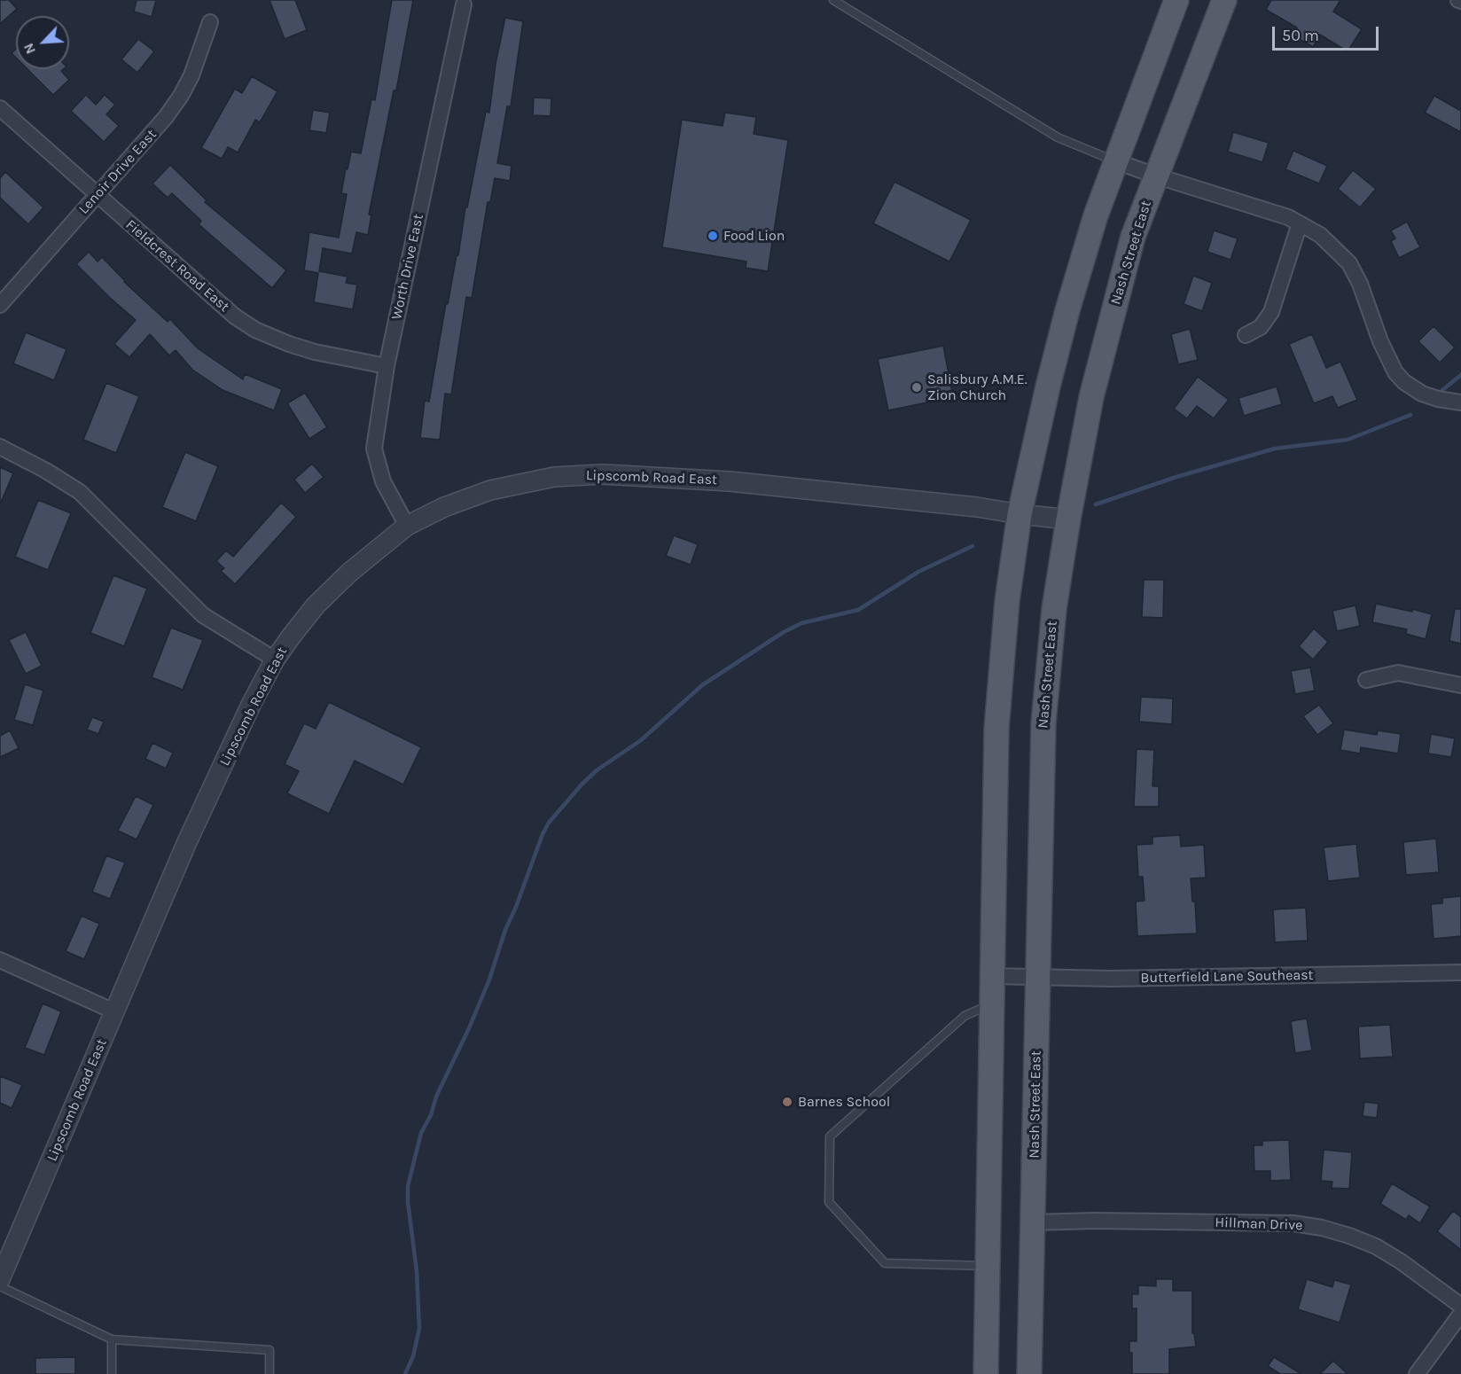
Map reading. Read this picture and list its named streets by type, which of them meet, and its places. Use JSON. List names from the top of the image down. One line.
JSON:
{"streets":{"main road":["Nash Street East"],"street":["Lenoir Drive East","Fieldcrest Road East","Worth Drive East","Lipscomb Road East","Butterfield Lane Southeast","Hillman Drive"]},"crossings":[["Lenoir Drive East","Fieldcrest Road East"],["Nash Street East","Lipscomb Road East"],["Nash Street East","Butterfield Lane Southeast"],["Nash Street East","Hillman Drive"],["Fieldcrest Road East","Worth Drive East"],["Worth Drive East","Lipscomb Road East"]],"places":["Food Lion","Salisbury A.M.E. Zion Church","Barnes School"],"scale_bar":"50 m","north":"bottom left"}
